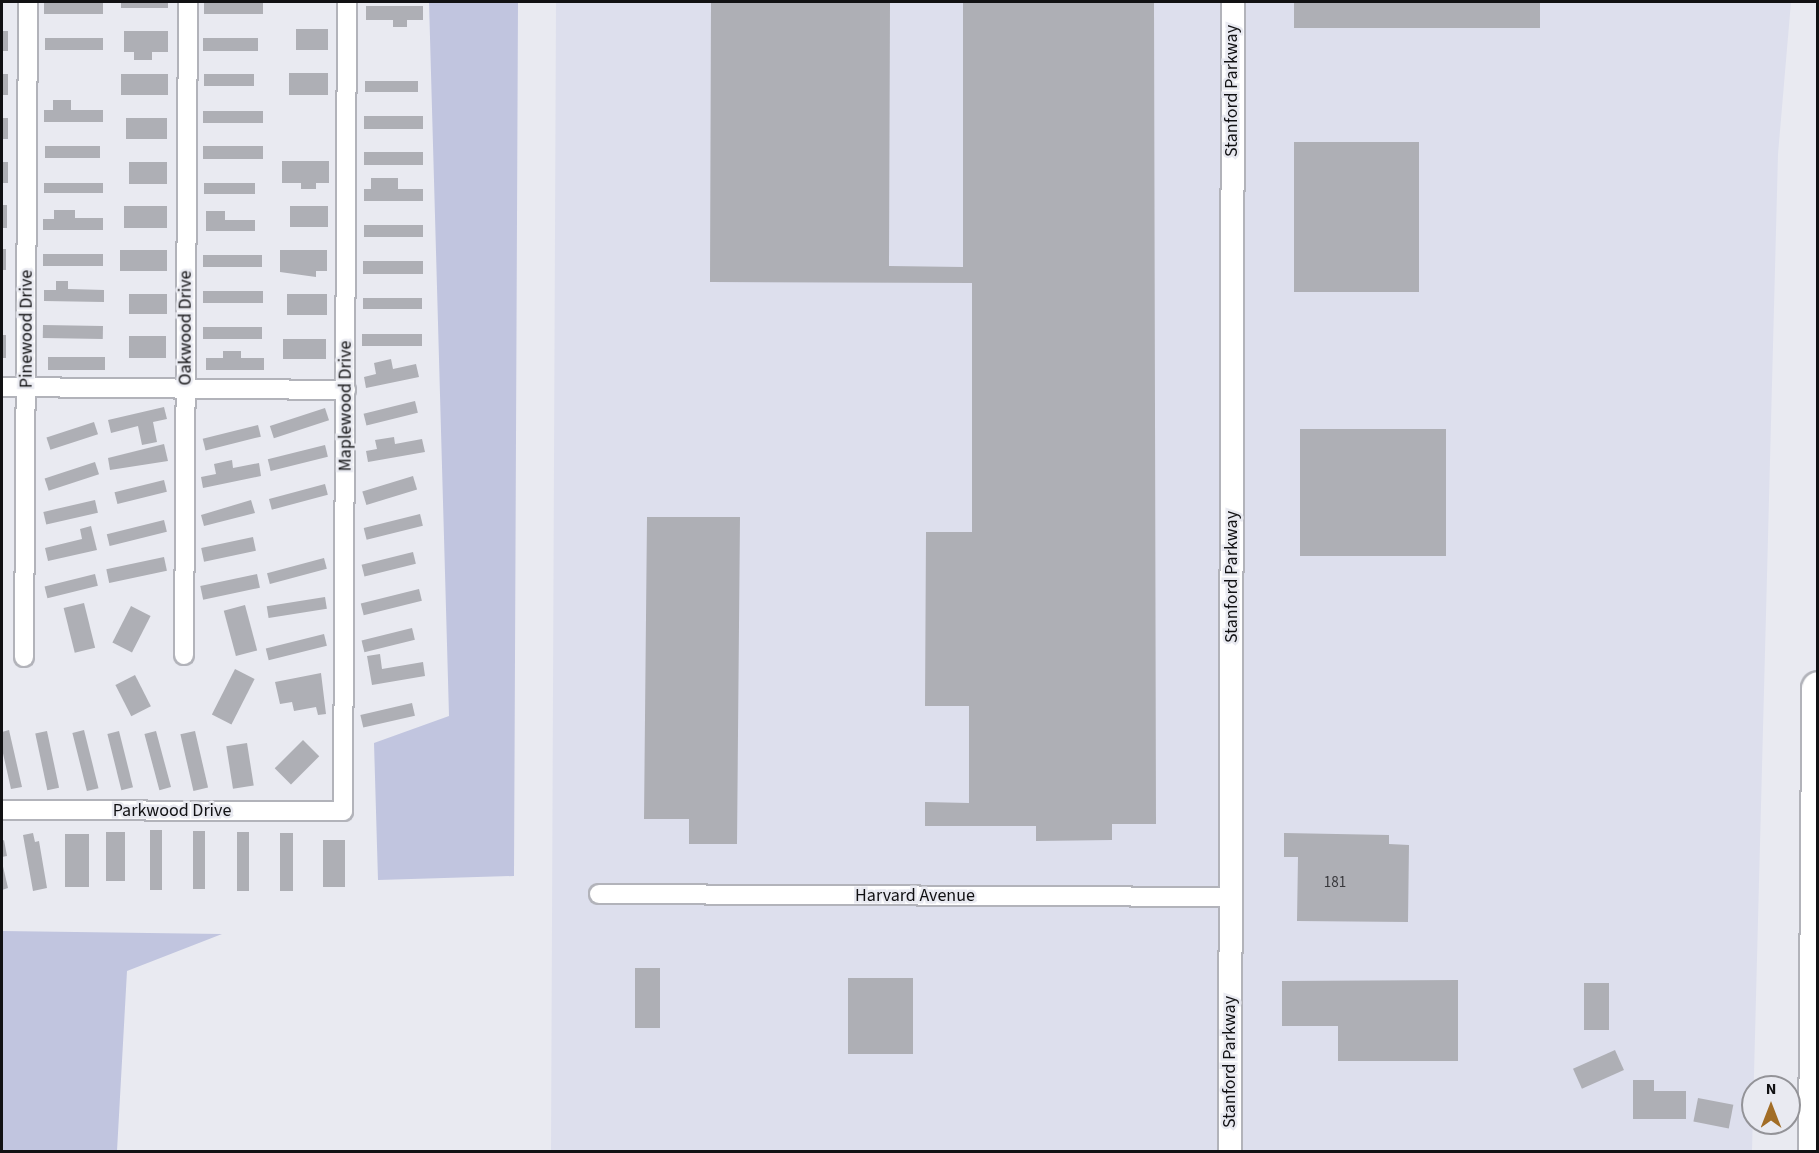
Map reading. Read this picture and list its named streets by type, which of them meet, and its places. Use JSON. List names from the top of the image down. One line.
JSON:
{"streets":{"street":["Stanford Parkway","Oakwood Drive","Pinewood Drive","Maplewood Drive","Parkwood Drive","Harvard Avenue"]},"crossings":[["Stanford Parkway","Harvard Avenue"],["Maplewood Drive","Parkwood Drive"]],"house_numbers":["181"],"north":"top"}
